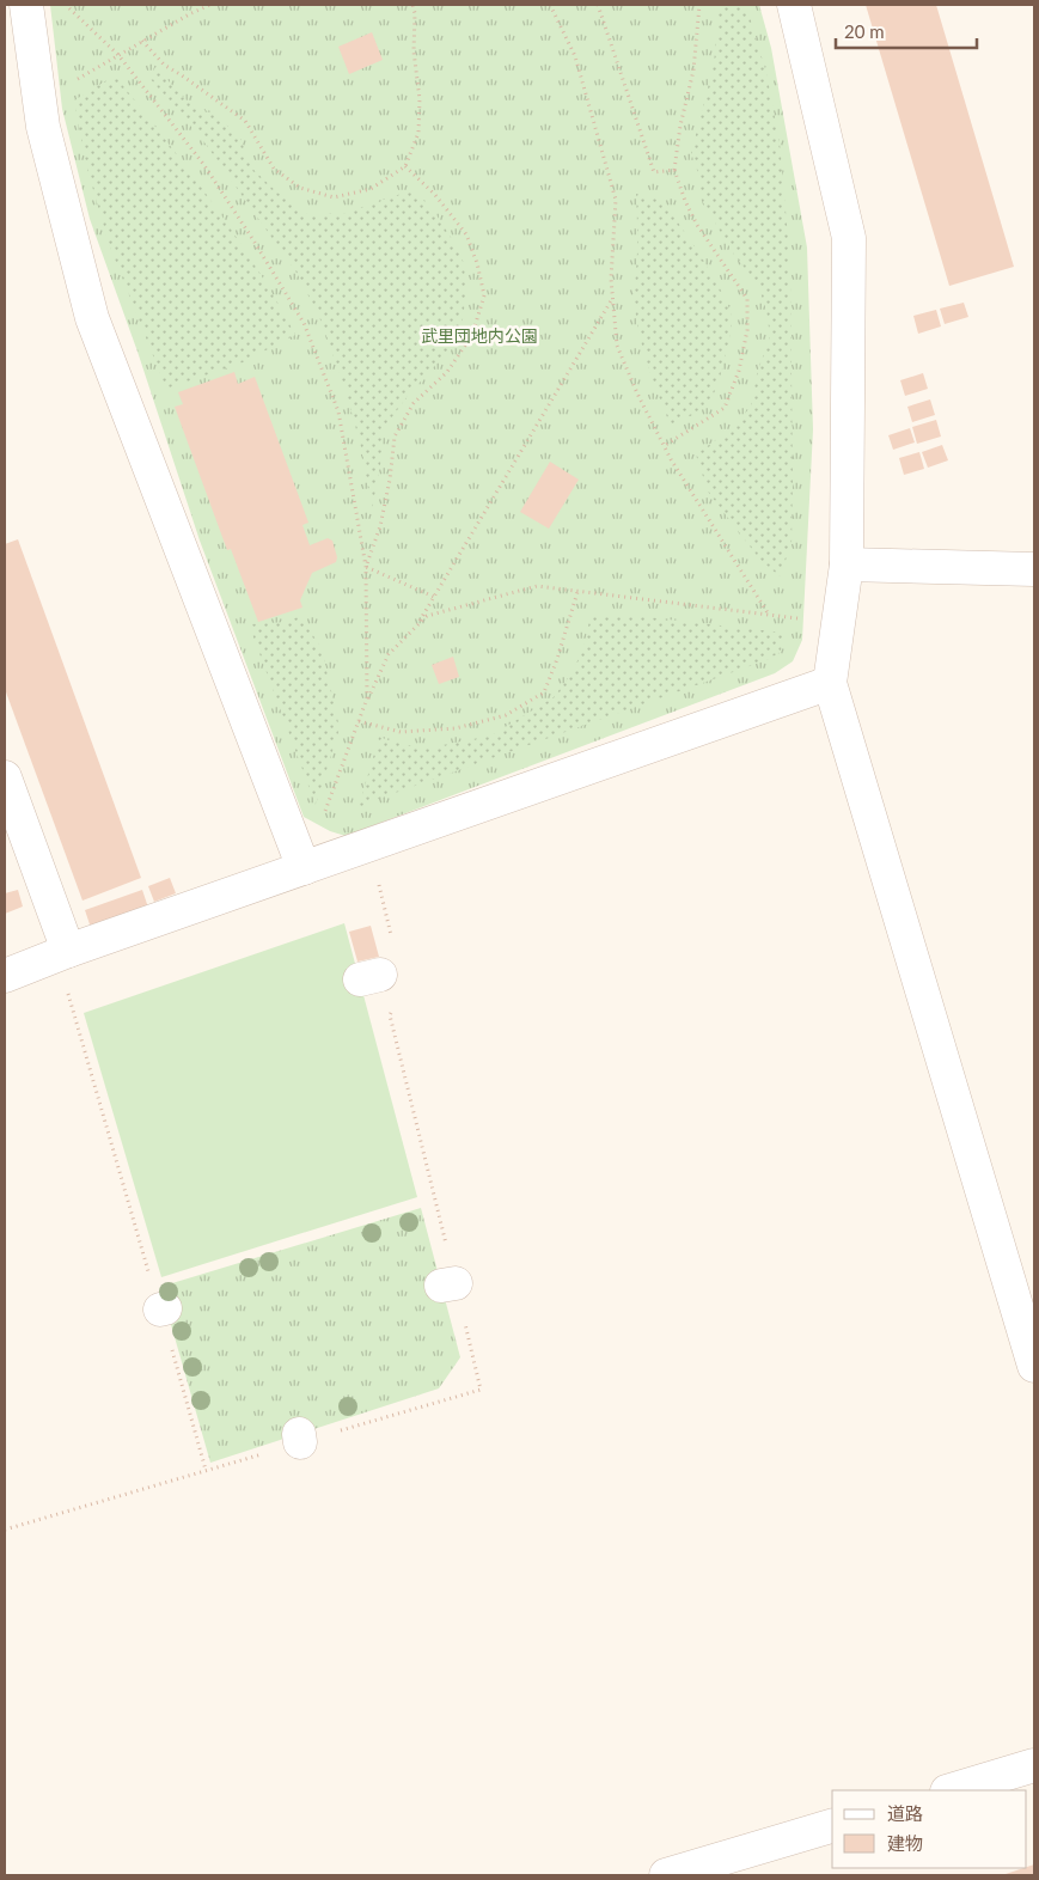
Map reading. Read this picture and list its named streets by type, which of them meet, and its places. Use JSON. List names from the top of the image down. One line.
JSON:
{"parks":["武里団地内公園"],"legend":["道路","建物"],"scale_bar":"20 m"}
